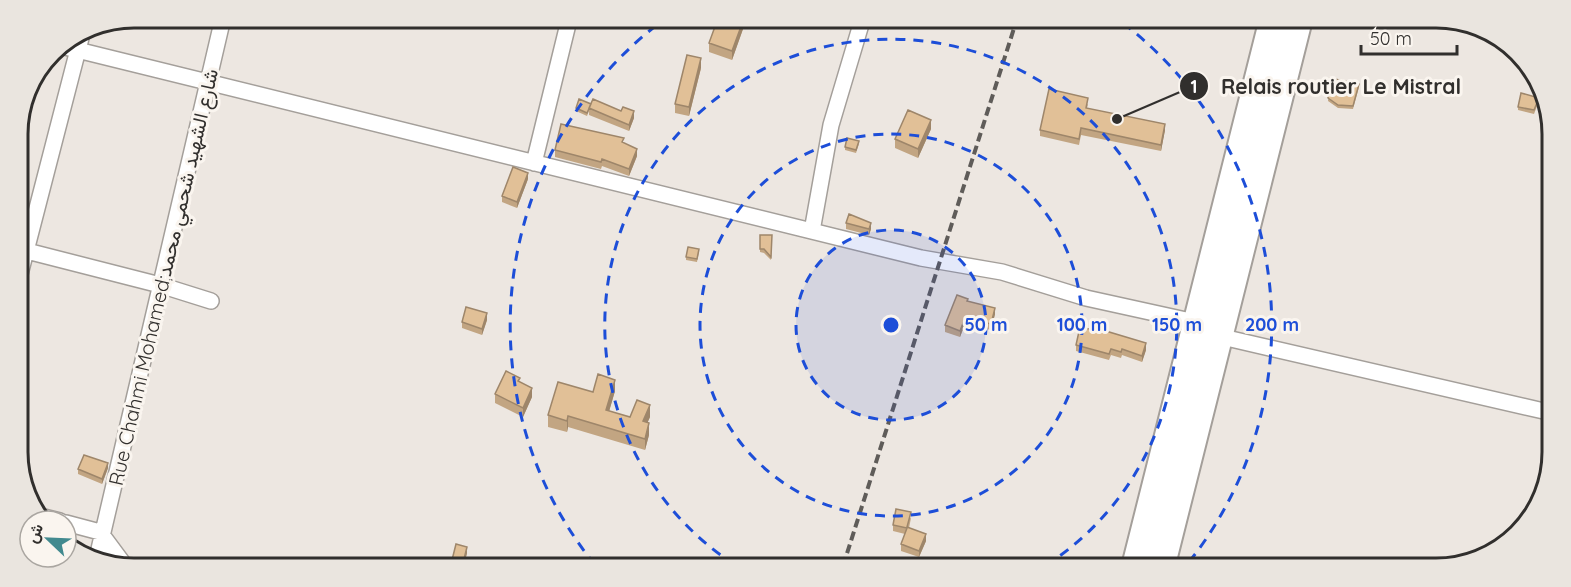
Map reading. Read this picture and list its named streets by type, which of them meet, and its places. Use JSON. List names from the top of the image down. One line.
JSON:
{"streets":{"street":["Rue Chahmi Mohamed;شارع الشهيد شحمي محمد"]},"places":["Relais routier Le Mistral"],"scale_bar":"50 m","north":"top left","rings":["50 m","100 m","150 m","200 m"]}
